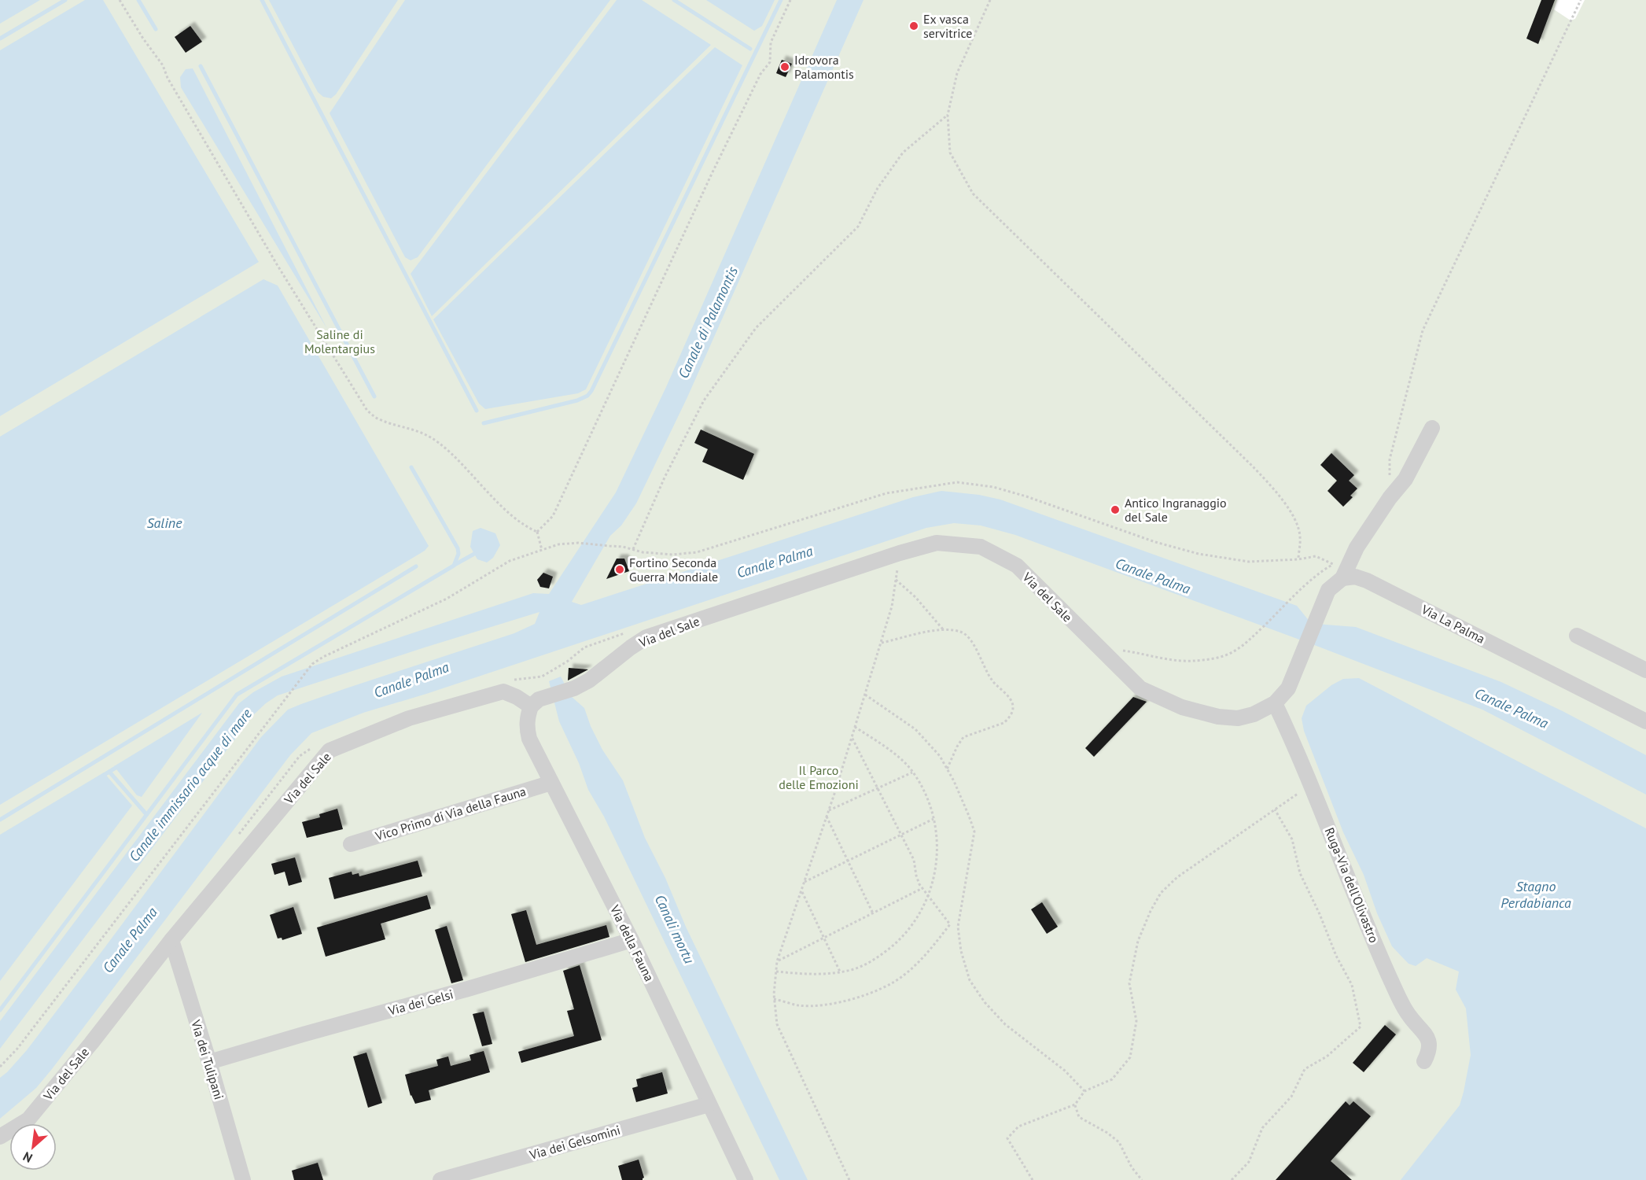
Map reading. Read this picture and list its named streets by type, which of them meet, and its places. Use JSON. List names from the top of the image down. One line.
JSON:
{"streets":{"street":["Via del Sale","Via La Palma","Vico Primo di Via della Fauna","Ruga-Via dell'Olivastro","Via della Fauna","Via dei Gelsi","Via dei Tulipani","Via dei Gelsomini"]},"crossings":[["Via del Sale","Via La Palma"],["Via del Sale","Ruga-Via dell'Olivastro"],["Via del Sale","Via della Fauna"],["Via del Sale","Via dei Tulipani"],["Vico Primo di Via della Fauna","Via della Fauna"],["Via della Fauna","Via dei Gelsi"],["Via della Fauna","Via dei Gelsomini"],["Via dei Gelsi","Via dei Tulipani"]],"water":["Canale di Palamontis","Saline","Canale Palma","Canale immissario acque di mare","Stagno Perdabianca","Canali mortu"],"parks":["Saline di Molentargius","Il Parco delle Emozioni"],"places":["Ex vasca servitrice","Idrovora Palamontis","Antico Ingranaggio del Sale","Fortino Seconda Guerra Mondiale"],"north":"bottom left"}
